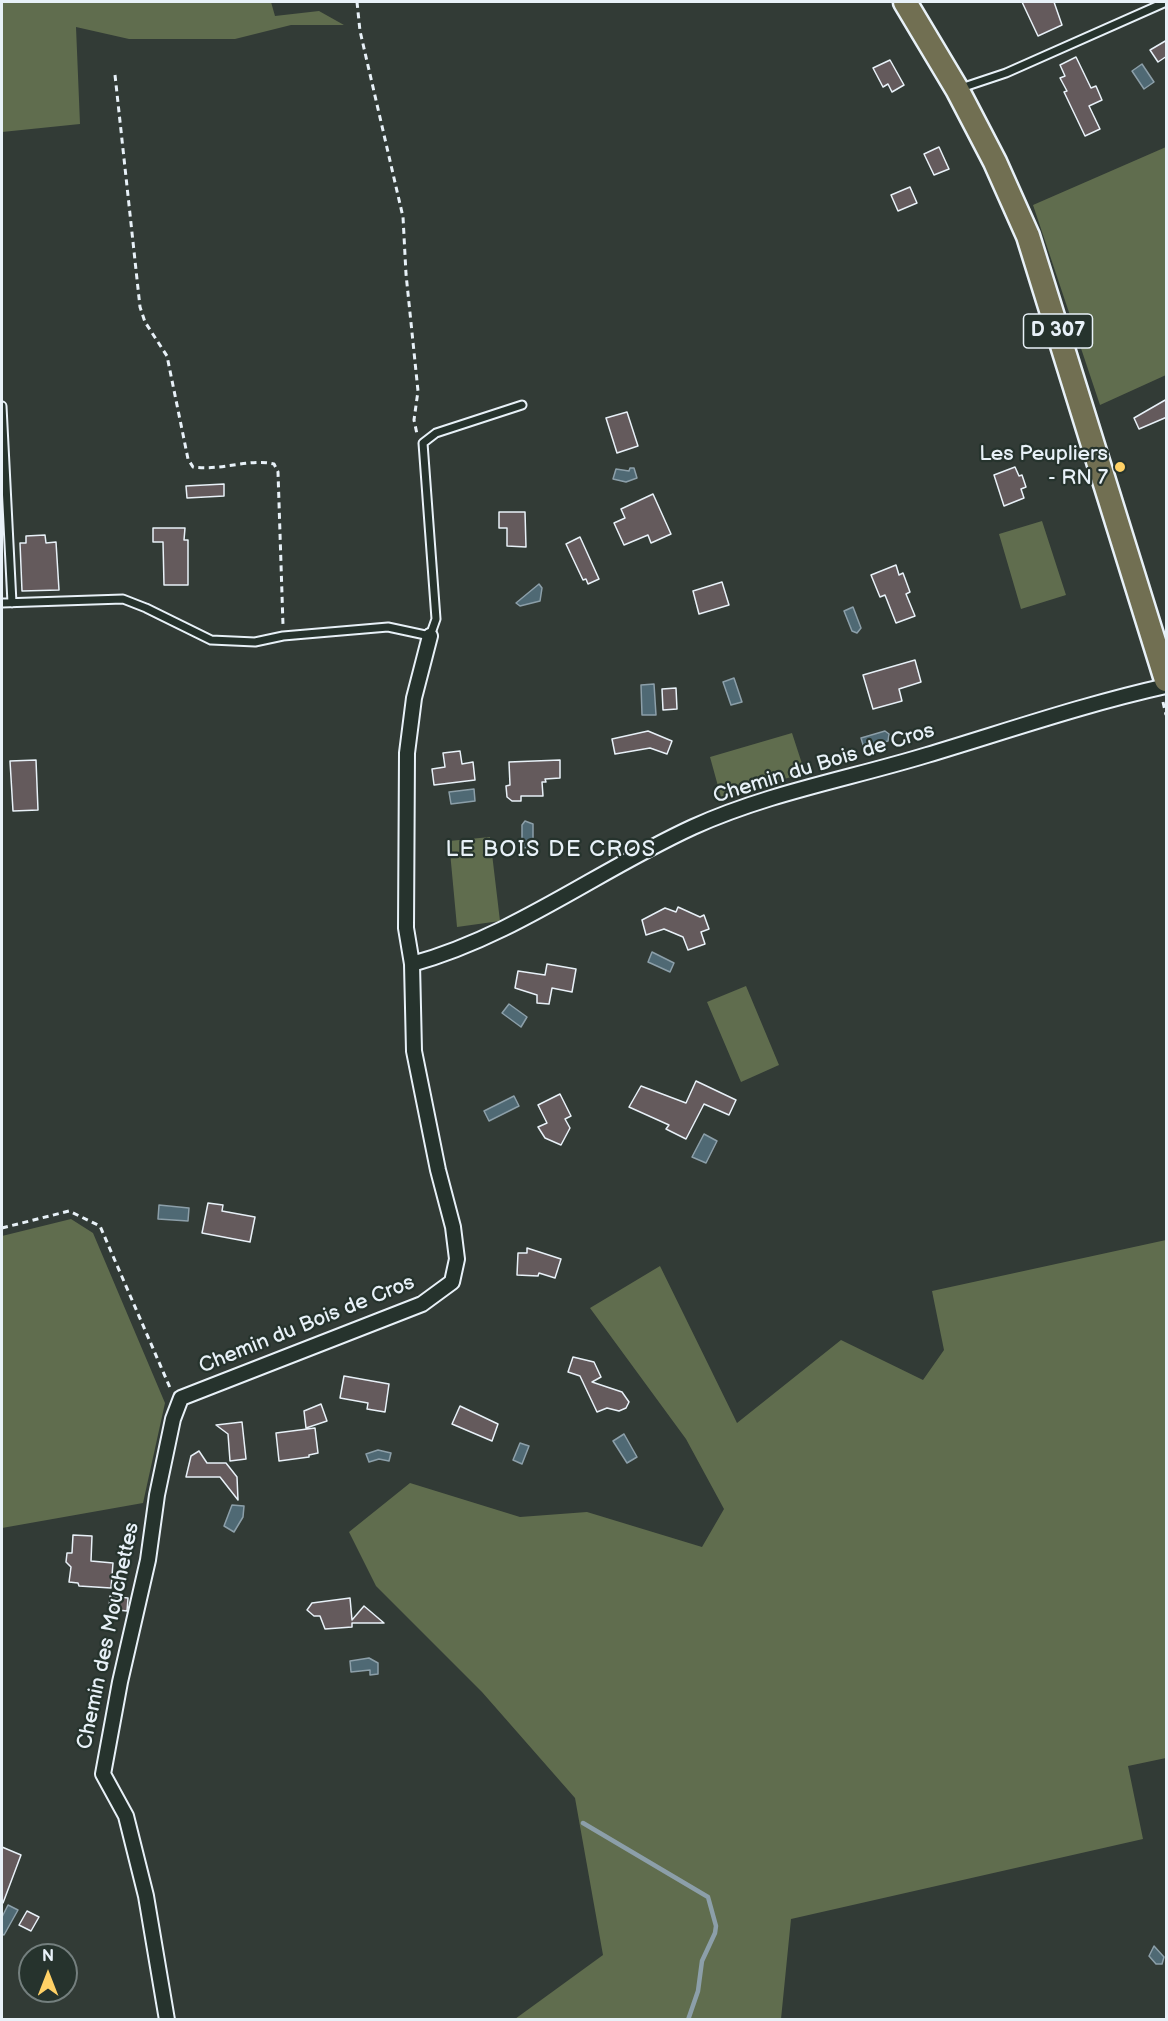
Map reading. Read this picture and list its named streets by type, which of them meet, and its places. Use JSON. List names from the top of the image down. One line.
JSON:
{"streets":{"main road":["D 307"],"street":["Chemin du Bois de Cros","Chemin des Mouchettes"]},"crossings":[["Chemin du Bois de Cros","Chemin des Mouchettes"]],"districts":["LE BOIS DE CROS"],"places":["Les Peupliers - RN 7"],"north":"top"}
